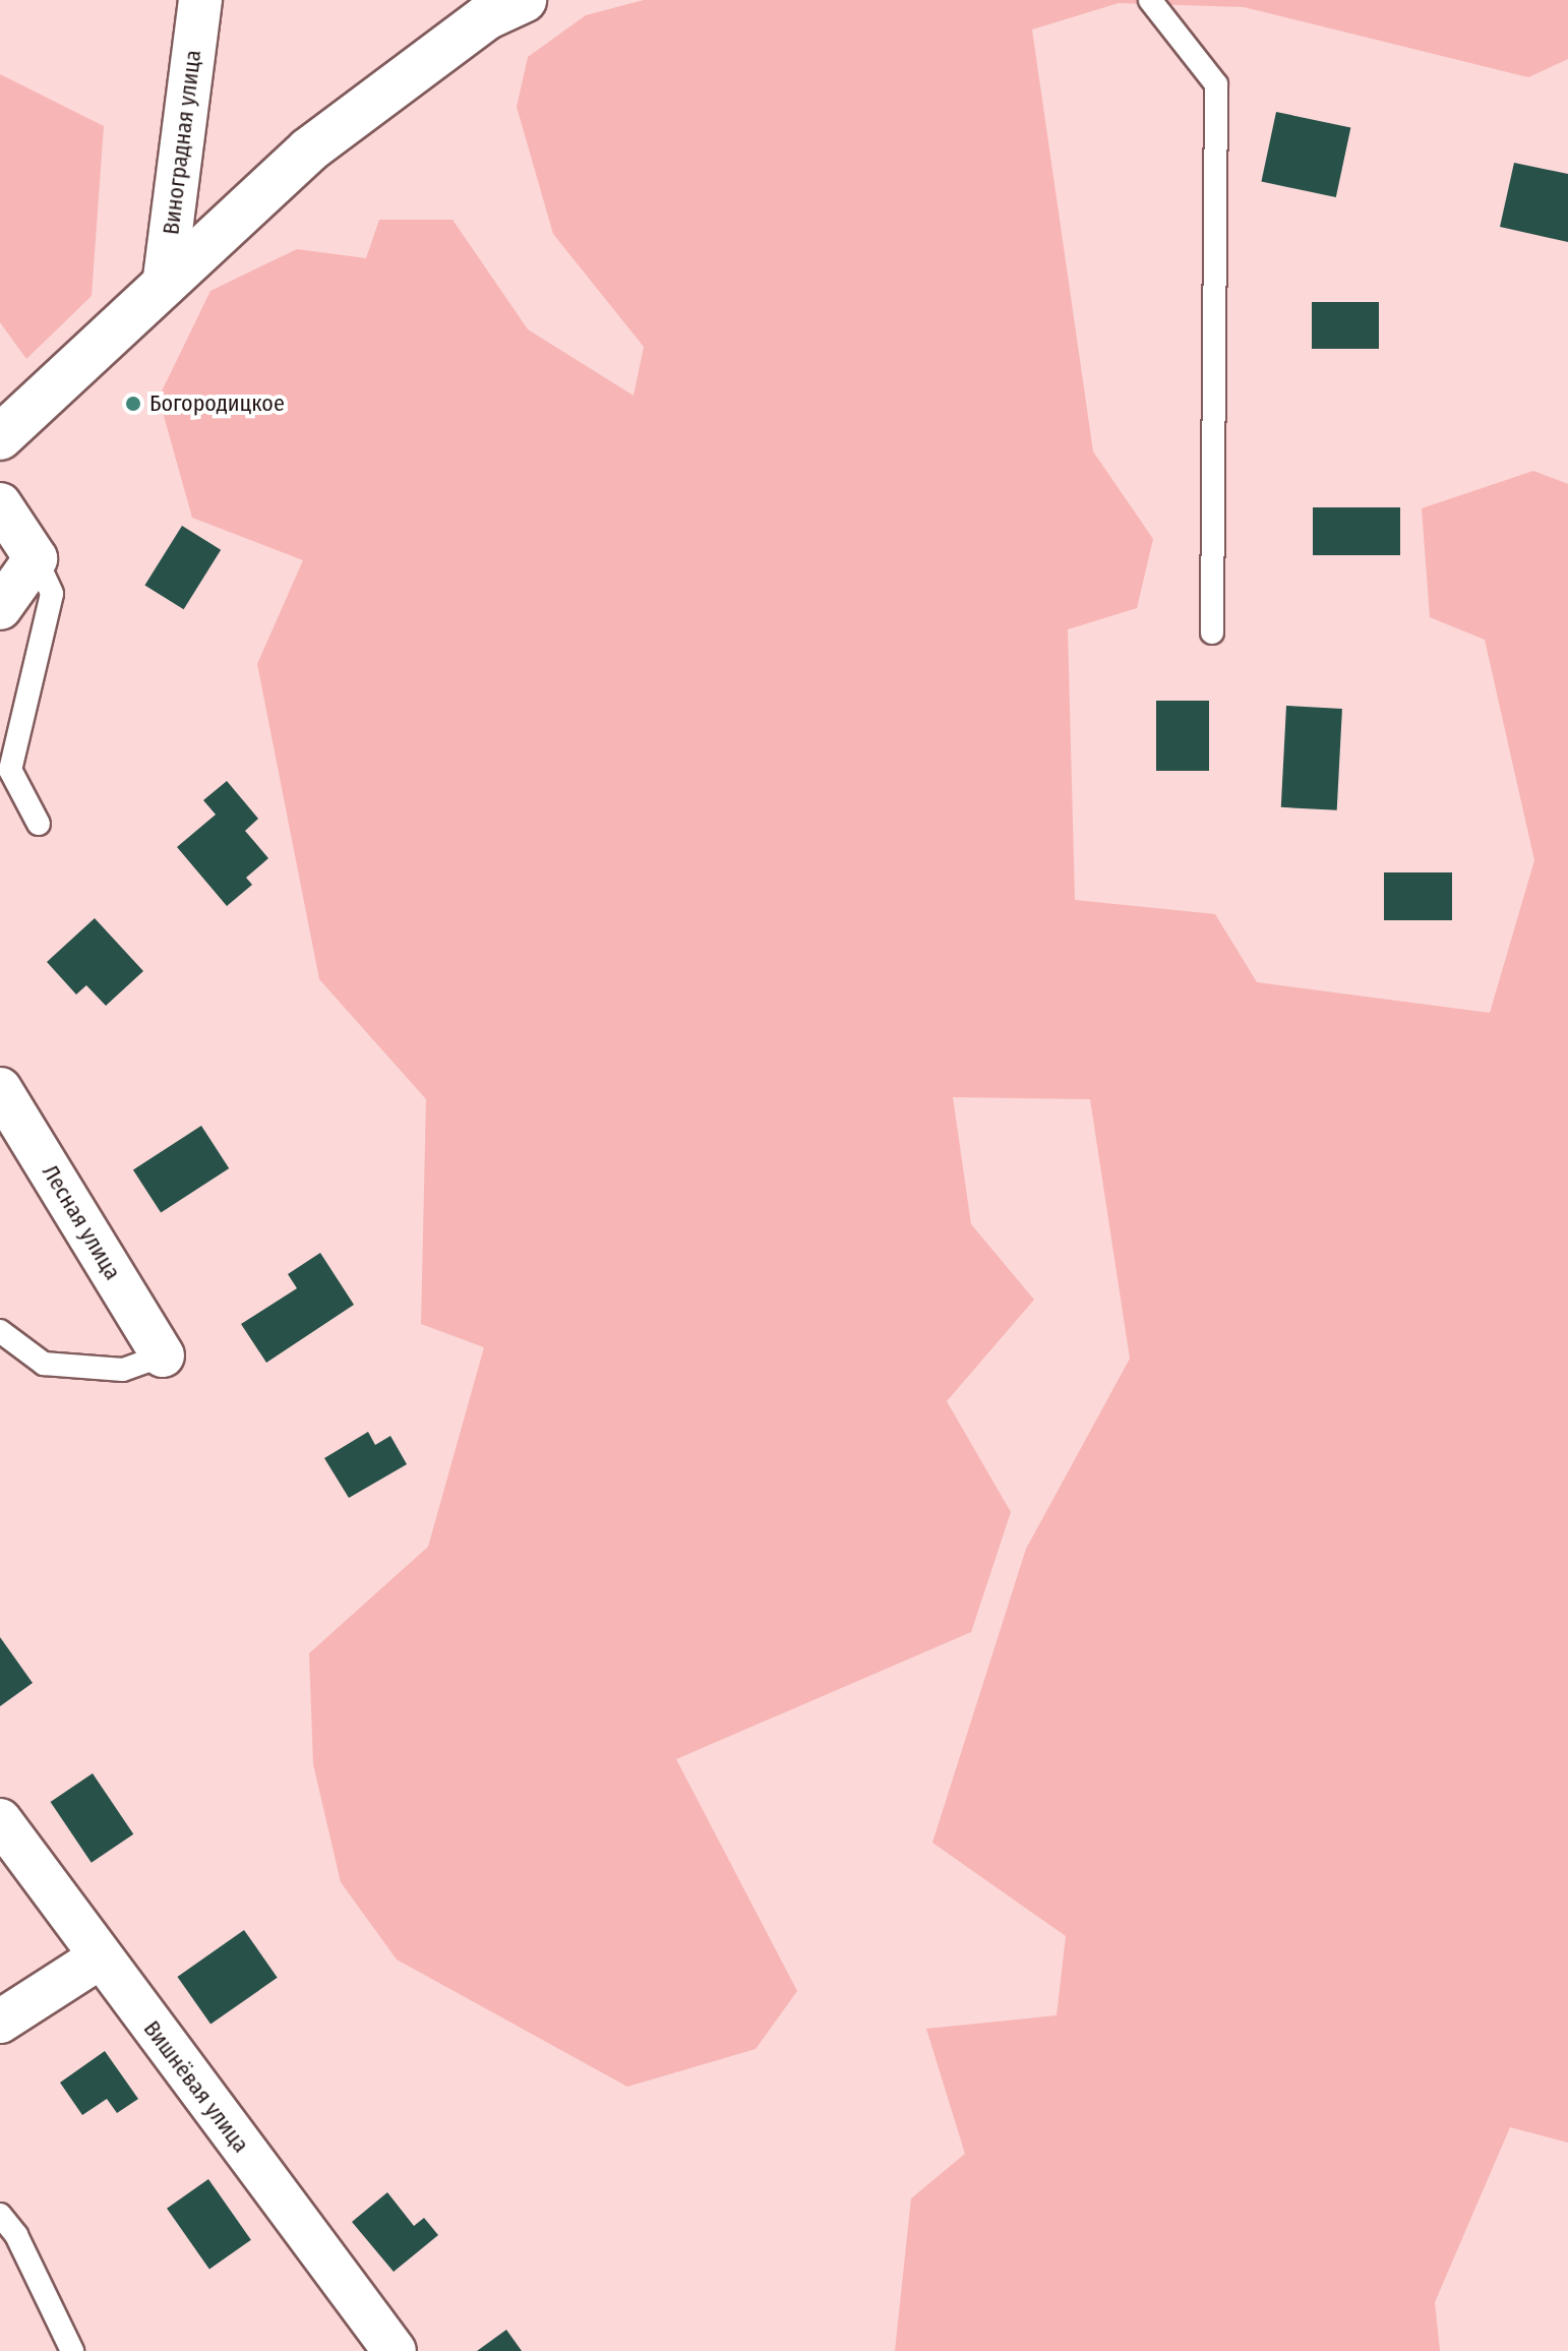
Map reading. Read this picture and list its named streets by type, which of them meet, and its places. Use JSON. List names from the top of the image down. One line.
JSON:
{"streets":{"street":["Виноградная улица","Лесная улица","Вишнёвая улица"]},"places":["Богородицкое"]}
